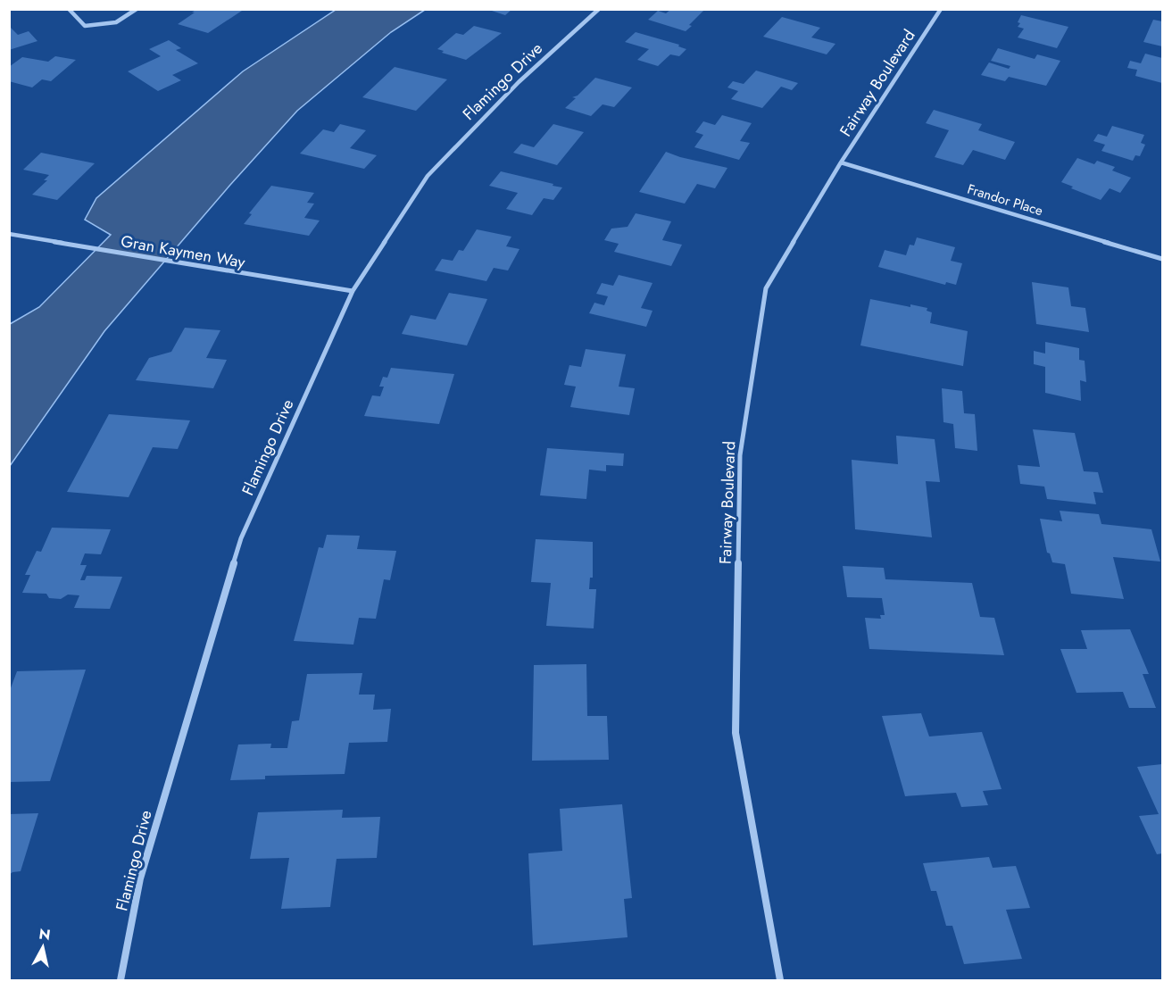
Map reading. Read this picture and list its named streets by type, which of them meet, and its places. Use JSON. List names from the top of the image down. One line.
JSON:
{"streets":{"street":["Flamingo Drive","Fairway Boulevard","Frandor Place","Gran Kaymen Way"]},"crossings":[["Flamingo Drive","Gran Kaymen Way"],["Fairway Boulevard","Frandor Place"]],"north":"top"}
